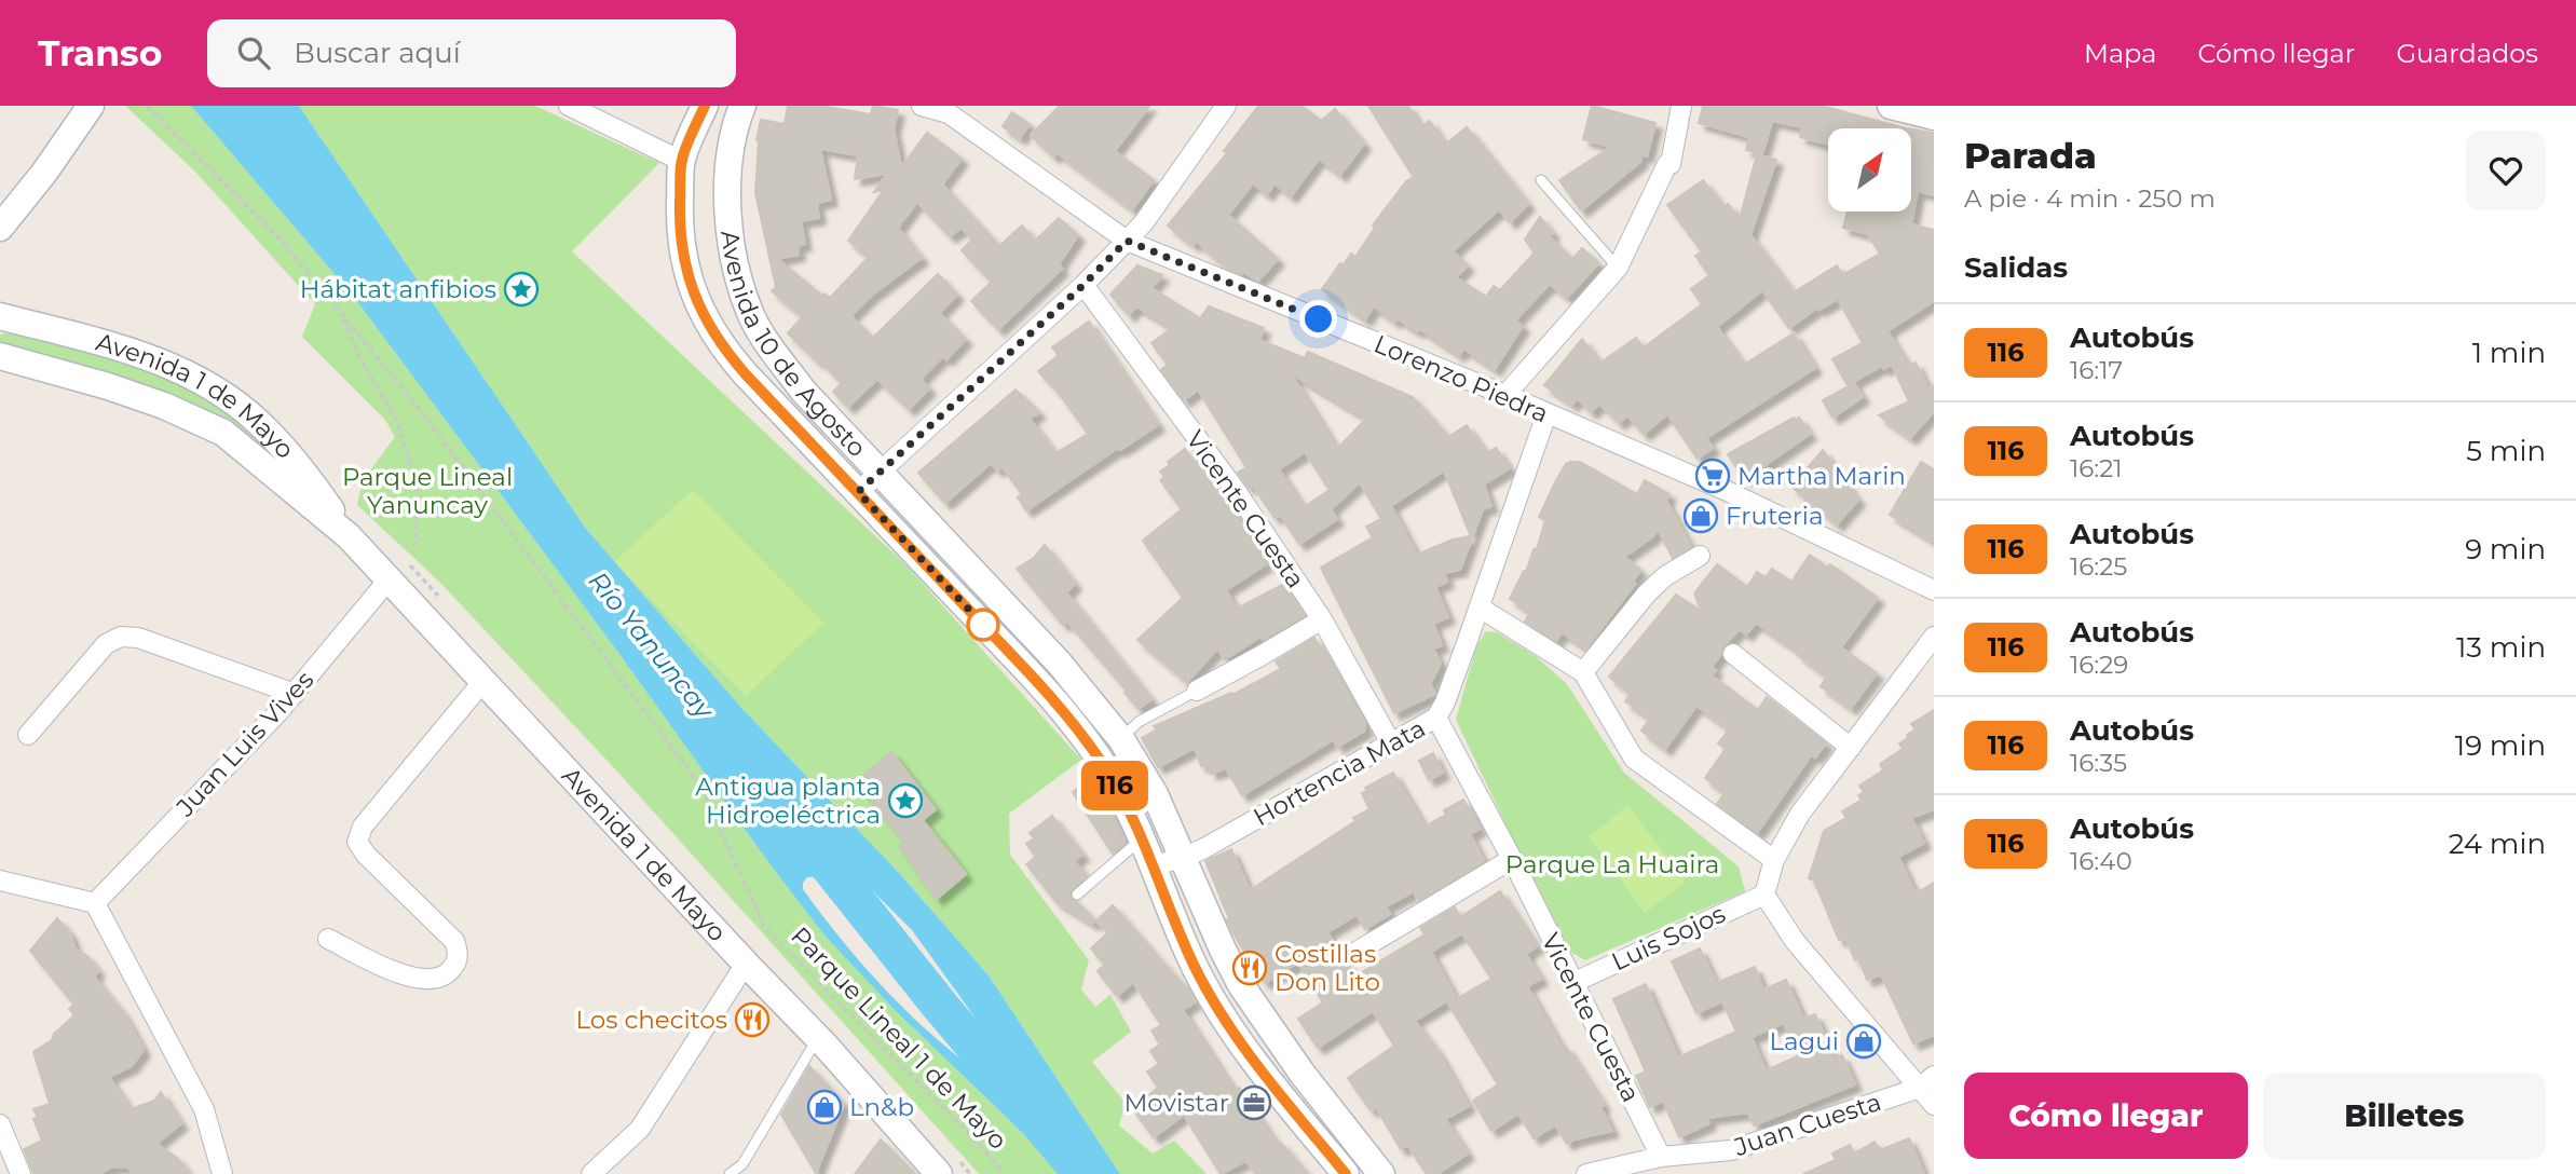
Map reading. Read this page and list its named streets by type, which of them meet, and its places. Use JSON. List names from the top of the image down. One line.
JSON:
{"streets":{"main road":["Avenida 10 de Agosto","Avenida 1 de Mayo"],"street":["Lorenzo Piedra","Vicente Cuesta","Juan Luis Vives","Hortencia Mata","Luis Sojos","Juan Cuesta"],"path":["Parque Lineal 1 de Mayo"]},"crossings":[["Avenida 10 de Agosto","Hortencia Mata"],["Lorenzo Piedra","Hortencia Mata"],["Avenida 1 de Mayo","Juan Luis Vives"],["Vicente Cuesta","Hortencia Mata"],["Vicente Cuesta","Luis Sojos"],["Vicente Cuesta","Juan Cuesta"]],"water":["Río Yanuncay"],"parks":["Parque Lineal Yanuncay","Parque La Huaira"],"places":{"place":["Hábitat anfibios","Antigua planta Hidroeléctrica"],"supermarket":["Martha Marin"],"shop":["Fruteria","Lagui","Ln&b"],"restaurant":["Costillas Don Lito","Los checitos"],"office":["Movistar"]},"lines":["bus line 116"],"north":"top right","page":{"header":"Transo","search":"Buscar aquí","nav":["Mapa","Cómo llegar","Guardados"],"on_map":"116","heading":[["Parada","A pie · 4 min · 250 m"],"Salidas"],"list":[{"mark":"116","name":"Autobús","note":"16:17","value":"1 min"},{"mark":"116","name":"Autobús","note":"16:21","value":"5 min"},{"mark":"116","name":"Autobús","note":"16:25","value":"9 min"},{"mark":"116","name":"Autobús","note":"16:29","value":"13 min"},{"mark":"116","name":"Autobús","note":"16:35","value":"19 min"},{"mark":"116","name":"Autobús","note":"16:40","value":"24 min"}],"buttons":["Cómo llegar","Billetes"]}}
